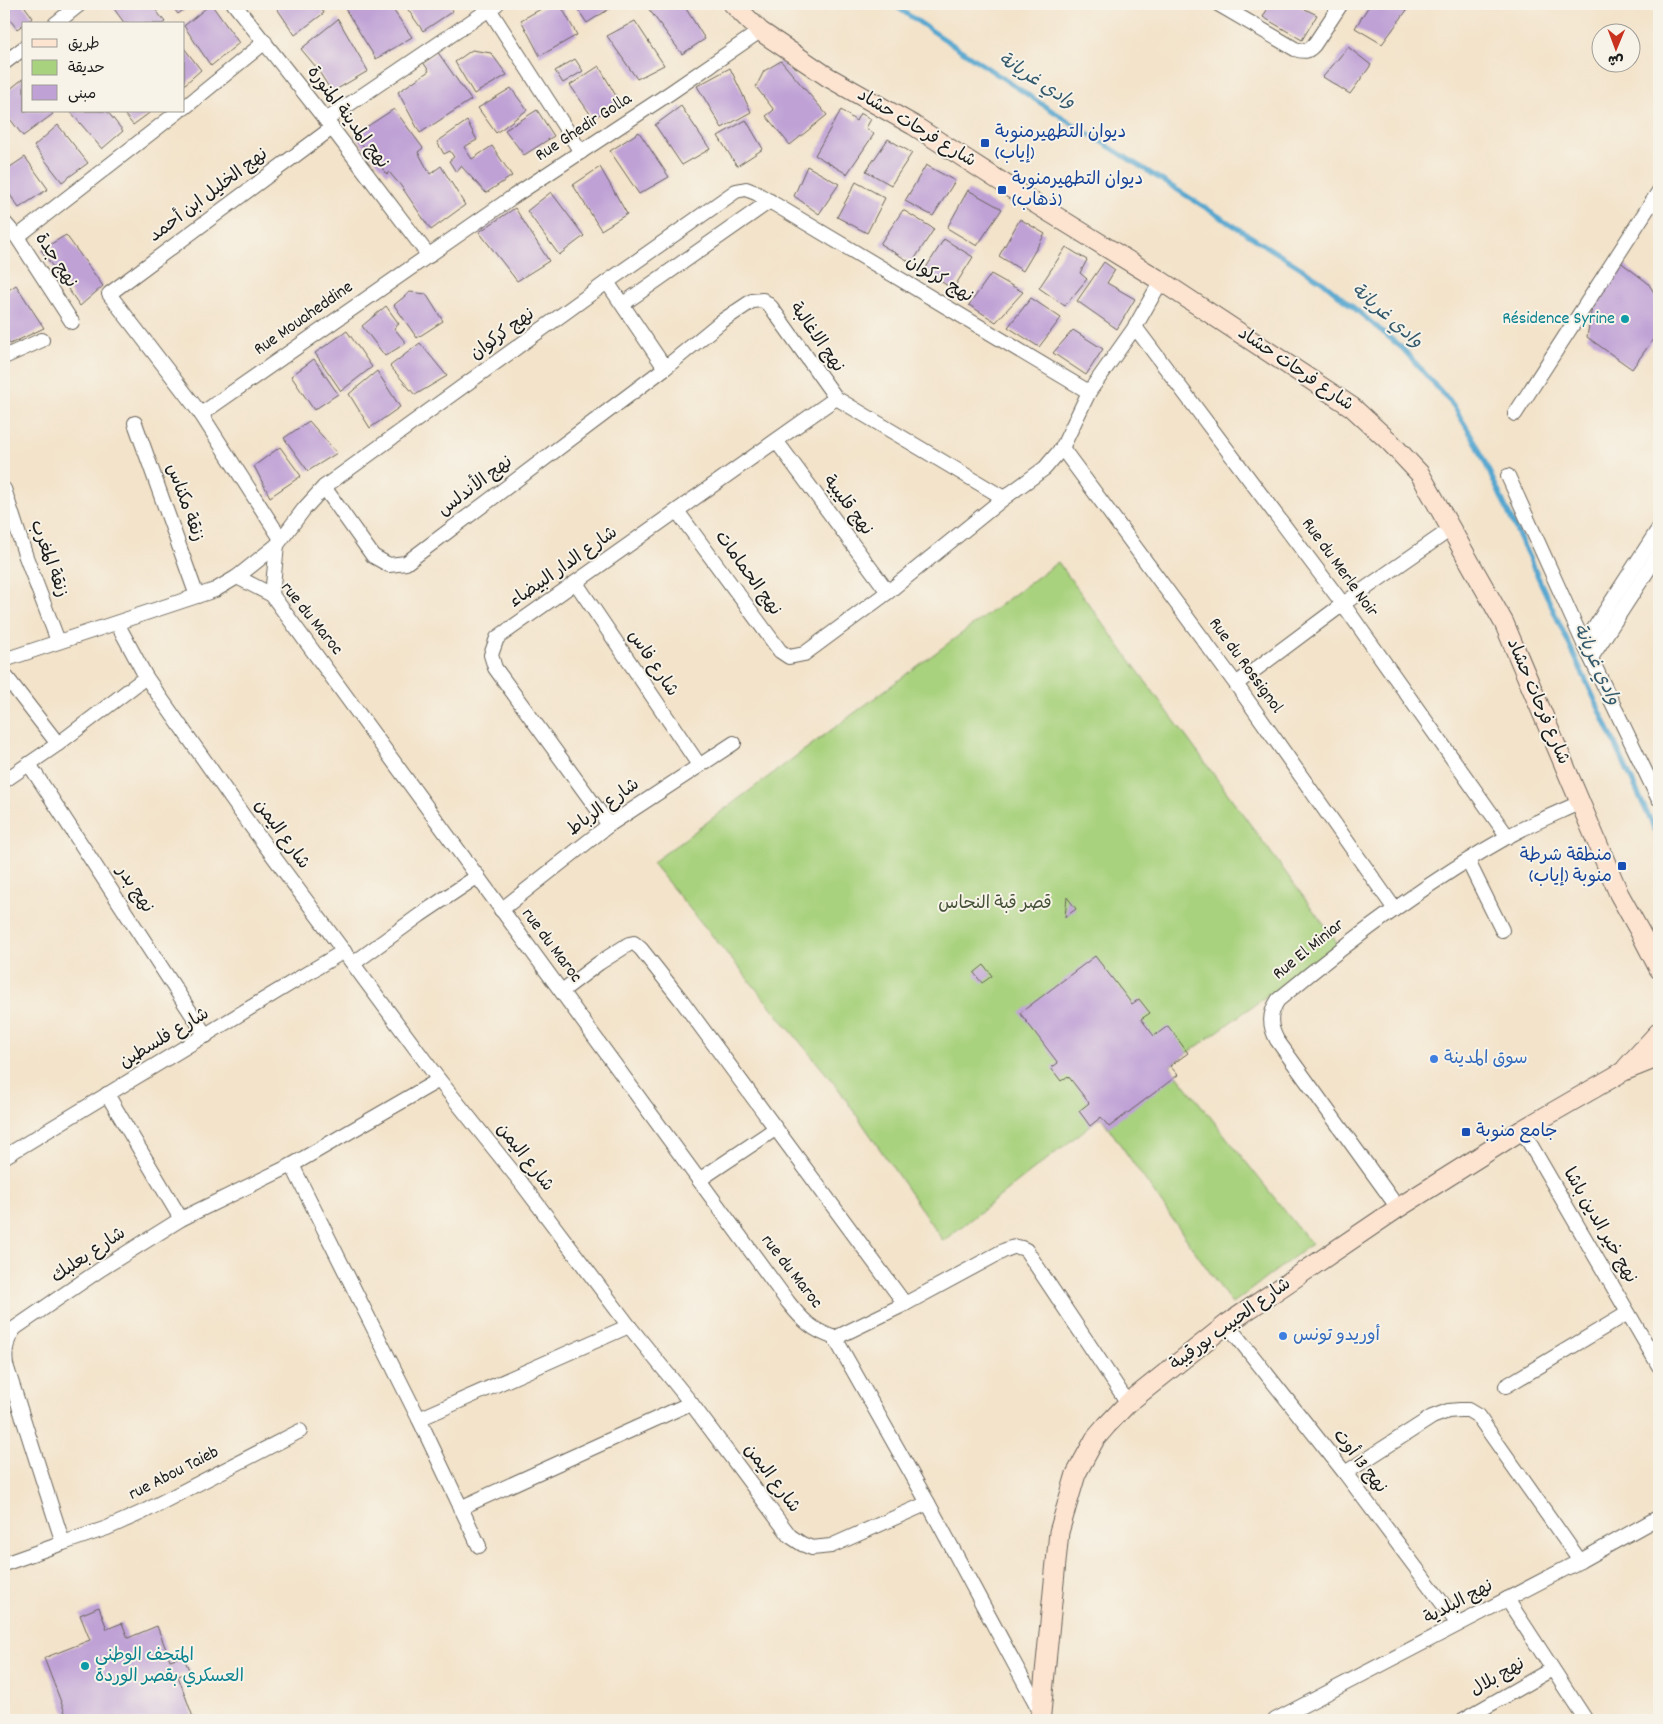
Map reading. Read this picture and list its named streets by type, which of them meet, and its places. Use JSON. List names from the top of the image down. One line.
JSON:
{"streets":{"street":["نهج المدينة المنورة","Rue Ghedir Golla","شارع فرحات حشاد","نهج الخليل ابن أحمد","نهج جدة","نهج كركوان","Rue Mouaheddine","نهج الاغالبة","نهج الأندلس","زنقة مكناس","نهج قليبية","زنقة المغرب","شارع الدار البيضاء","Rue du Merle Noir","نهج الحمامات","rue du Maroc","شارع فاس","Rue du Rossignol","شارع الرباط","شارع اليمن","نهج بدر","Rue El Miniar","شارع فلسطين","نهج خير الدين باشا","شارع بعلبك","شارع الحبيب بورقيبة","نهج 13 أوت","rue Abou Taieb","نهج البلدية","نهج بلال"]},"crossings":[["نهج المدينة المنورة","Rue Ghedir Golla"],["نهج المدينة المنورة","نهج الخليل ابن أحمد"],["نهج المدينة المنورة","Rue Mouaheddine"],["Rue Ghedir Golla","شارع فرحات حشاد"],["Rue Ghedir Golla","Rue Mouaheddine"],["شارع فرحات حشاد","Rue El Miniar"],["نهج الخليل ابن أحمد","Rue Mouaheddine"],["نهج كركوان","نهج الأندلس"],["نهج الاغالبة","نهج الأندلس"],["نهج الاغالبة","شارع الدار البيضاء"],["نهج قليبية","شارع الدار البيضاء"],["نهج قليبية","نهج الحمامات"],["شارع الدار البيضاء","نهج الحمامات"],["شارع الدار البيضاء","شارع فاس"],["شارع الدار البيضاء","شارع الرباط"],["Rue du Merle Noir","Rue El Miniar"],["rue du Maroc","شارع الرباط"],["شارع فاس","شارع الرباط"],["Rue du Rossignol","Rue El Miniar"],["شارع اليمن","شارع فلسطين"],["شارع اليمن","شارع بعلبك"],["نهج بدر","شارع فلسطين"],["Rue El Miniar","شارع الحبيب بورقيبة"],["نهج خير الدين باشا","شارع الحبيب بورقيبة"],["شارع بعلبك","rue Abou Taieb"],["شارع الحبيب بورقيبة","نهج 13 أوت"],["نهج 13 أوت","نهج البلدية"]],"water":["وادي غريانة"],"parks":["قصر قبة النحاس"],"places":{"transit":["ديوان التطهيرمنوبة (إياب)","ديوان التطهيرمنوبة (ذهاب)","منطقة شرطة منوبة (إياب)","جامع منوبة"],"other":["Résidence Syrine","سوق المدينة","أوريدو تونس","المتحف الوطني العسكري بقصر الوردة"]},"legend":["طريق","حديقة","مبنى"],"north":"bottom"}
